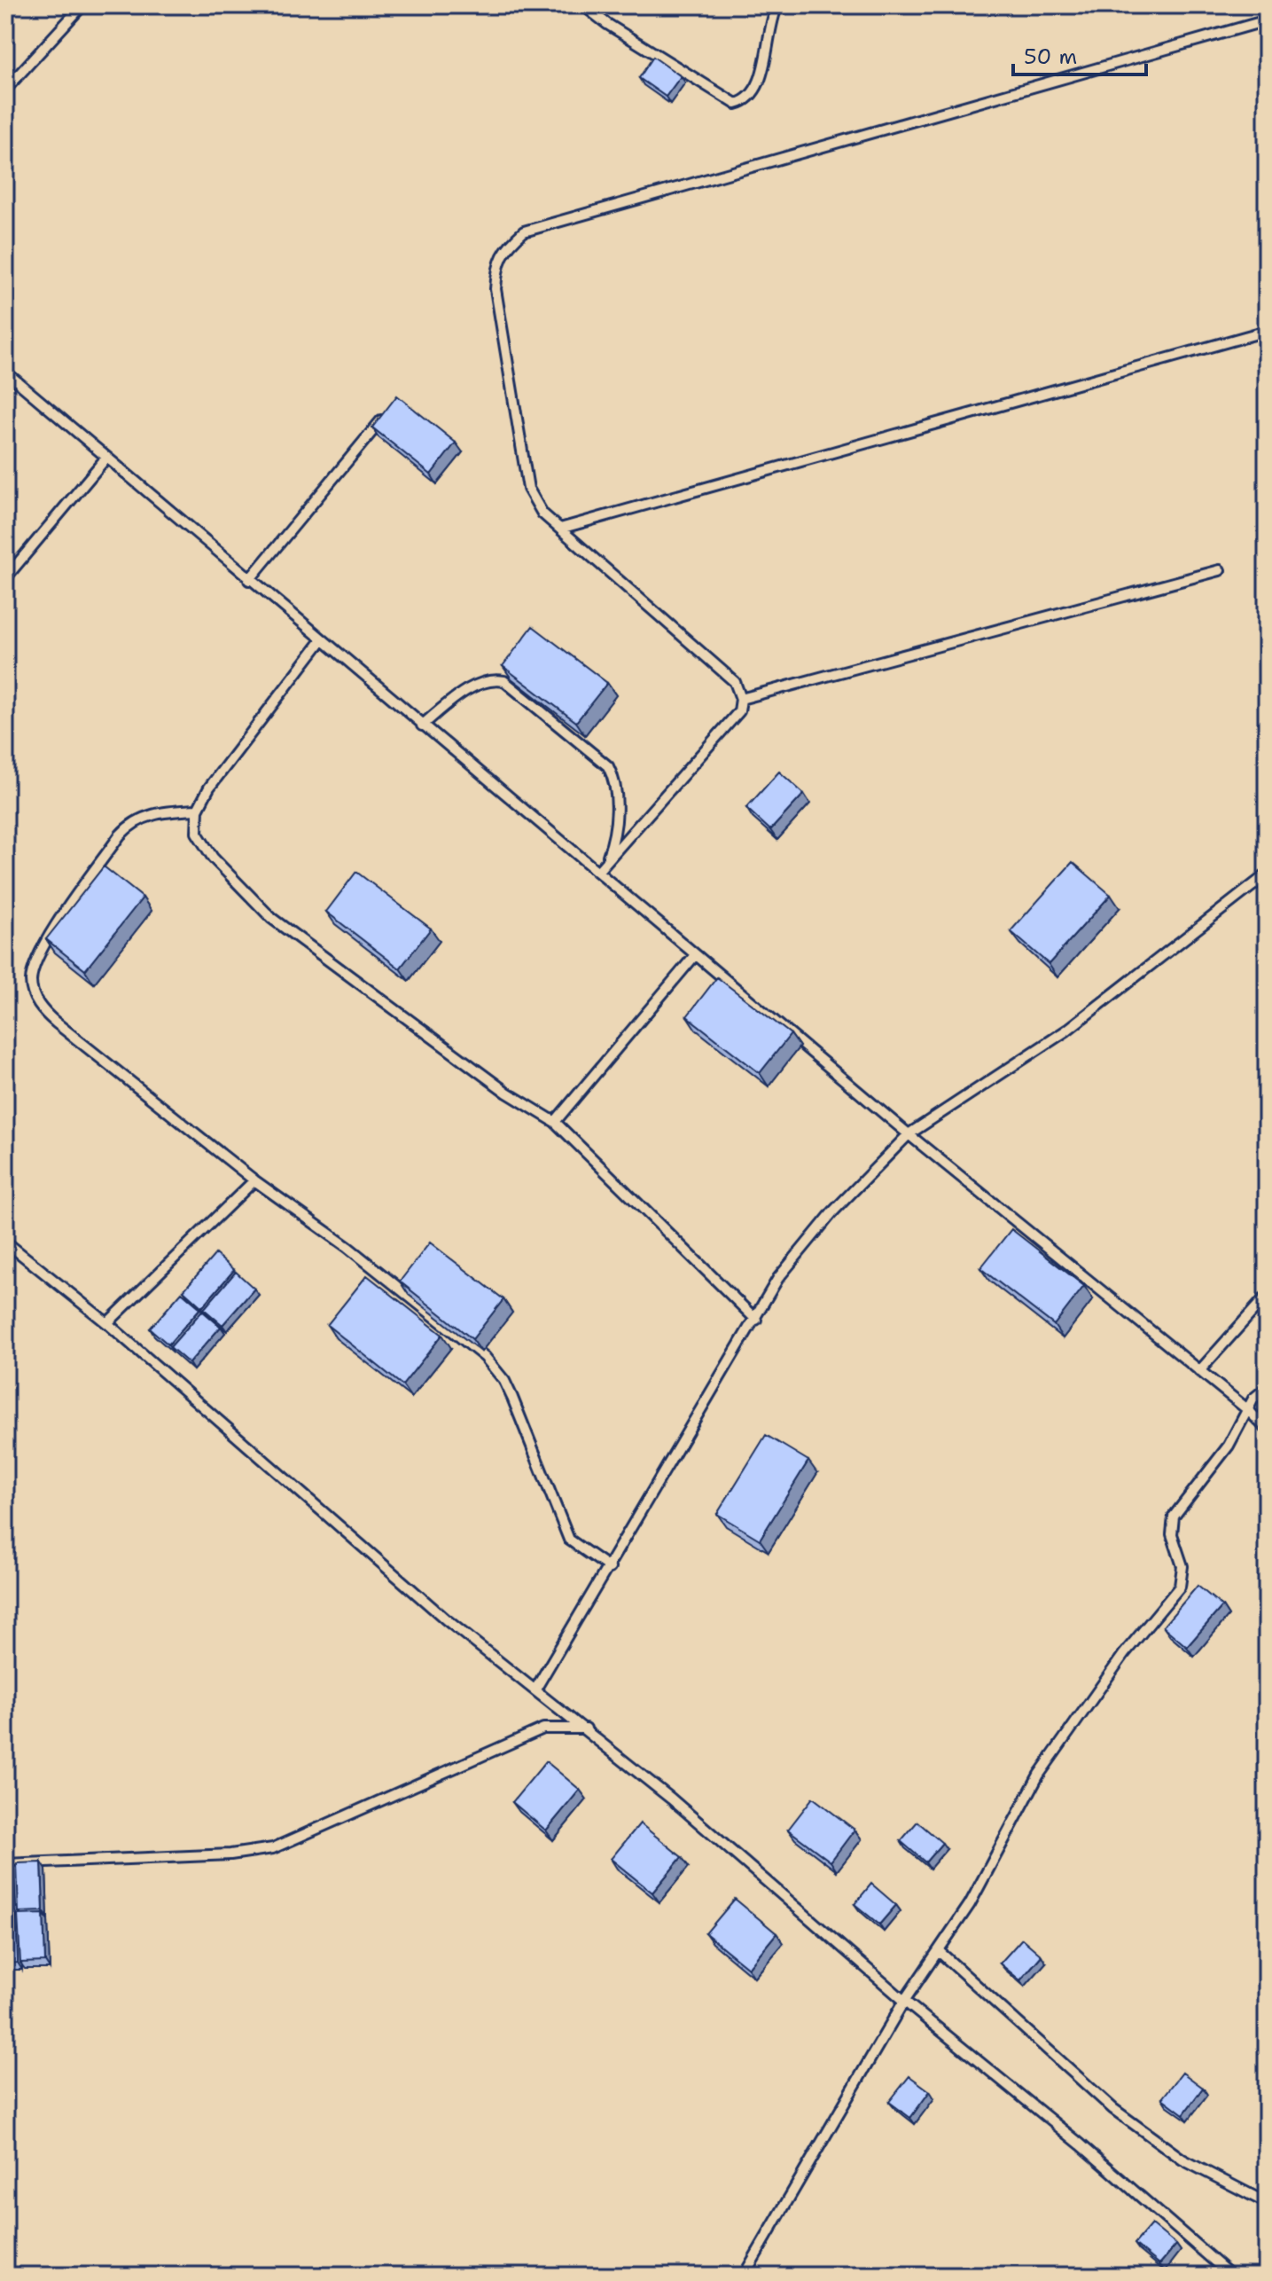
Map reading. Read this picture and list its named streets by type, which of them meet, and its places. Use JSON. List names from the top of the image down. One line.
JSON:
{"scale_bar":"50 m"}
